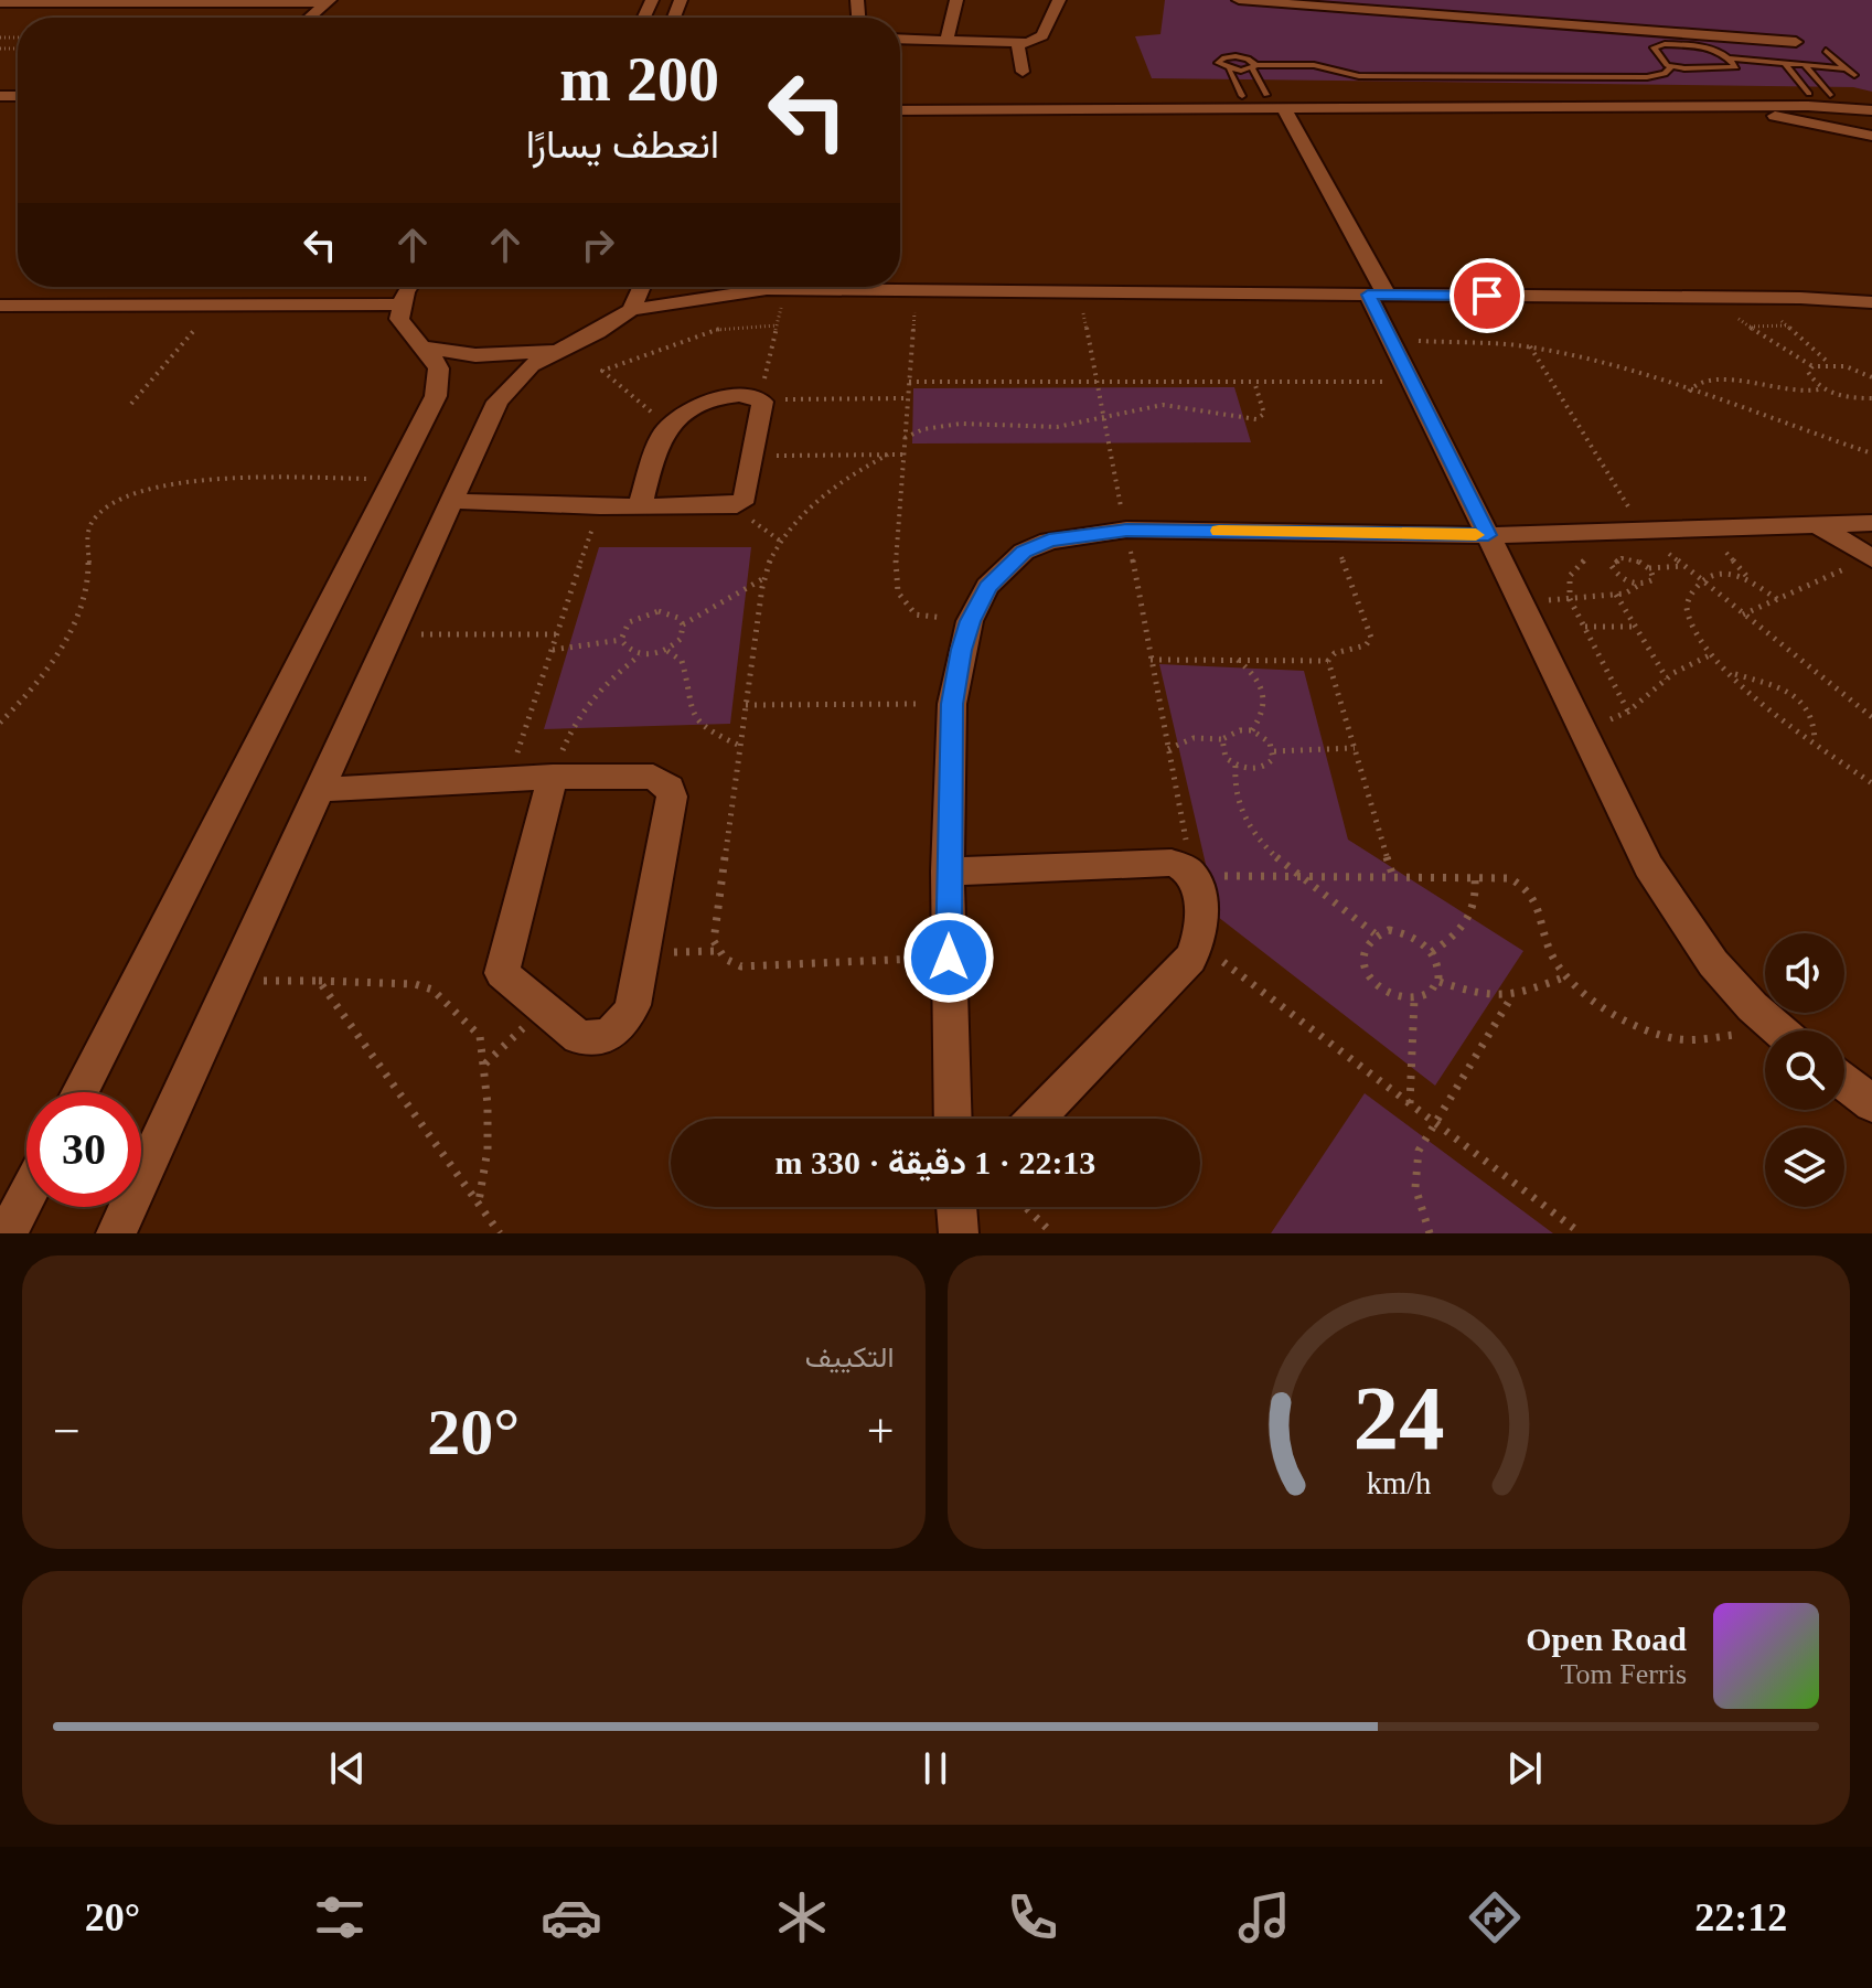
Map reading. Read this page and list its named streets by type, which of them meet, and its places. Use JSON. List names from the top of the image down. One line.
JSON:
{"page":{"turn":["200 m","انعطف يسارًا"],"limit":"30","trip":"22:13 · 1 دقيقة · 330 m","tile":"التكييف","heat":["−","20°","+"],"song":["Open Road","Tom Ferris"],"tabs":["22:12","20°"],"gauge":["24","km/h"]}}
